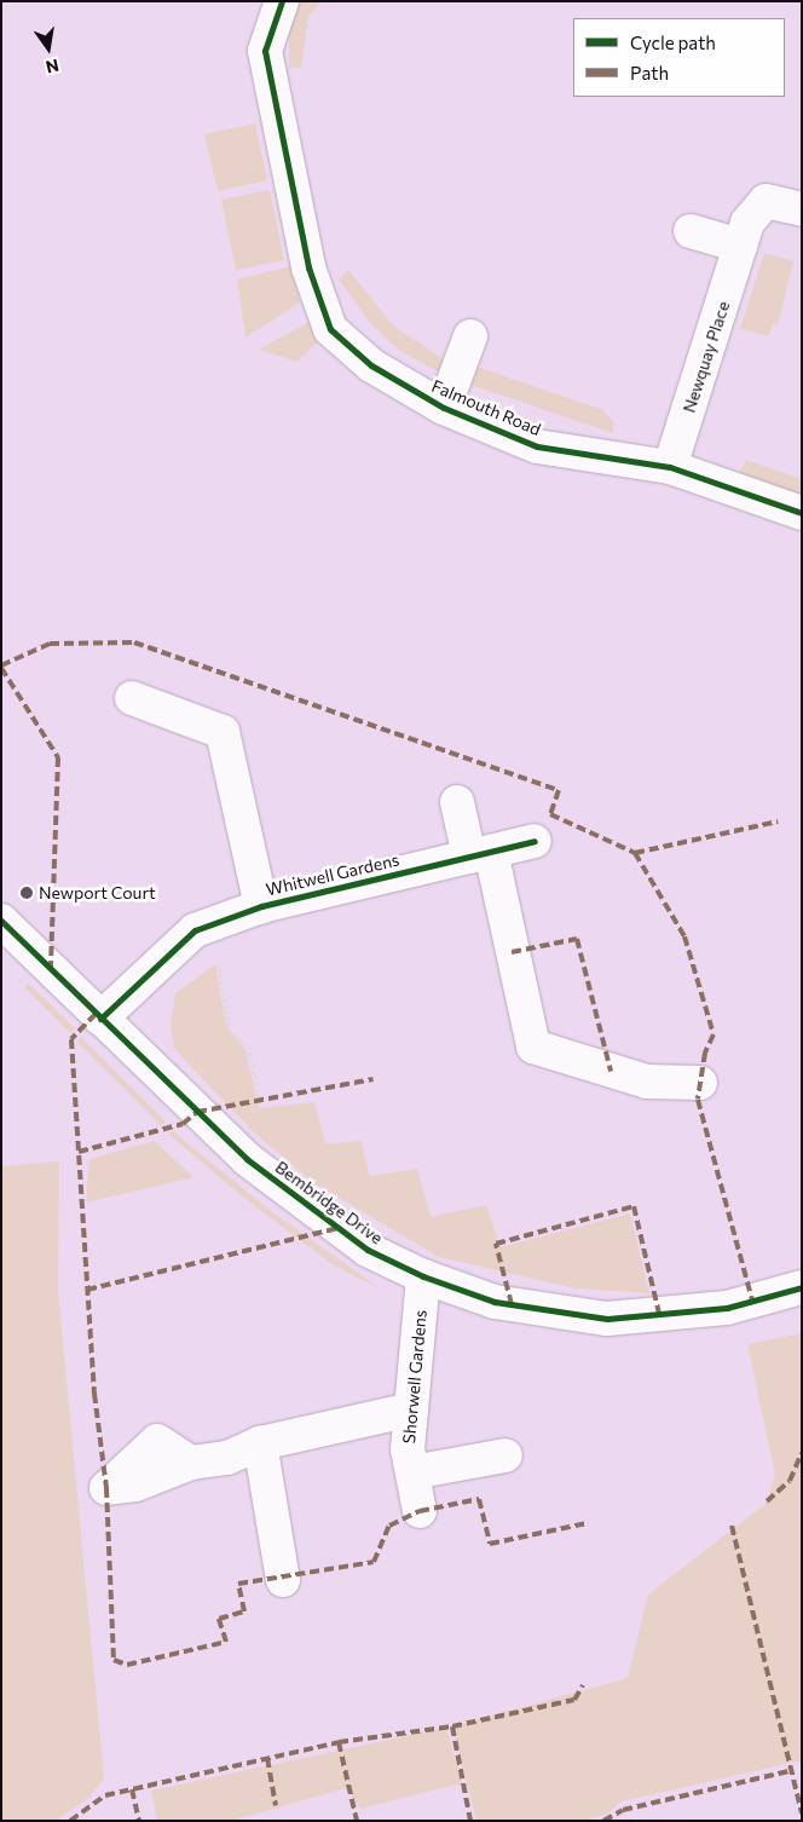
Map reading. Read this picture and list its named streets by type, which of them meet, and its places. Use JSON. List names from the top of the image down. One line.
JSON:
{"streets":{"street":["Newquay Place","Falmouth Road","Whitwell Gardens","Bembridge Drive","Shorwell Gardens"]},"crossings":[["Newquay Place","Falmouth Road"],["Whitwell Gardens","Bembridge Drive"],["Bembridge Drive","Shorwell Gardens"]],"places":["Newport Court"],"legend":["Cycle path","Path"],"north":"bottom"}
